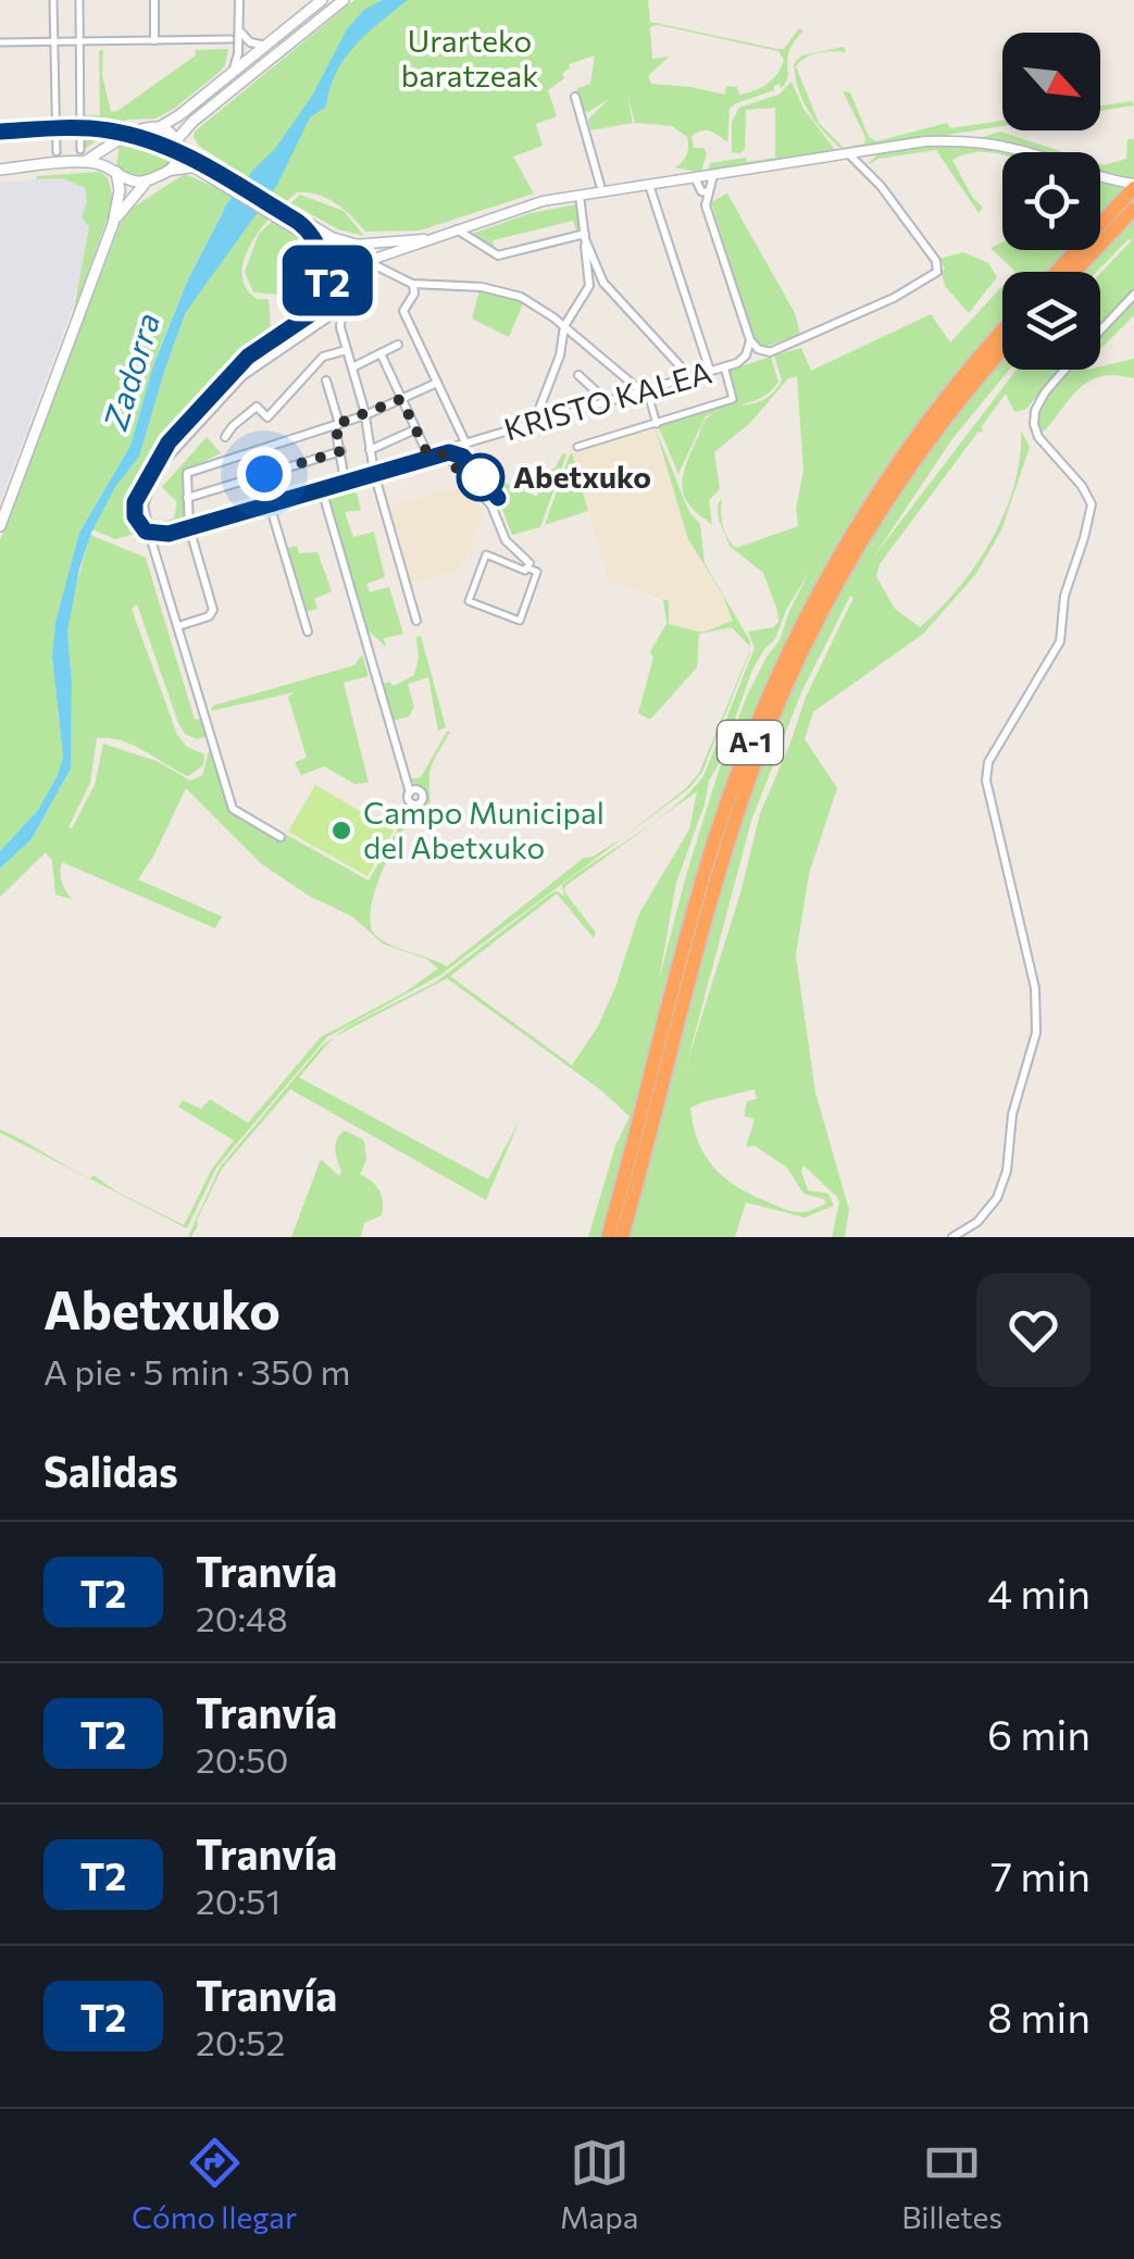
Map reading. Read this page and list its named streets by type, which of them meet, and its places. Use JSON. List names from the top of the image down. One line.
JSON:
{"streets":{"highway":["A-1"],"street":["KRISTO KALEA"]},"water":["Zadorra"],"parks":["Urarteko baratzeak"],"places":["Abetxuko","Campo Municipal del Abetxuko"],"lines":["tram line T2"],"north":"bottom right","page":{"on_map":"T2","heading":[["Abetxuko","A pie · 5 min · 350 m"],"Salidas"],"list":[{"mark":"T2","name":"Tranvía","note":"20:48","value":"4 min"},{"mark":"T2","name":"Tranvía","note":"20:50","value":"6 min"},{"mark":"T2","name":"Tranvía","note":"20:51","value":"7 min"},{"mark":"T2","name":"Tranvía","note":"20:52","value":"8 min"}],"tabs":["Cómo llegar","Mapa","Billetes"]}}
